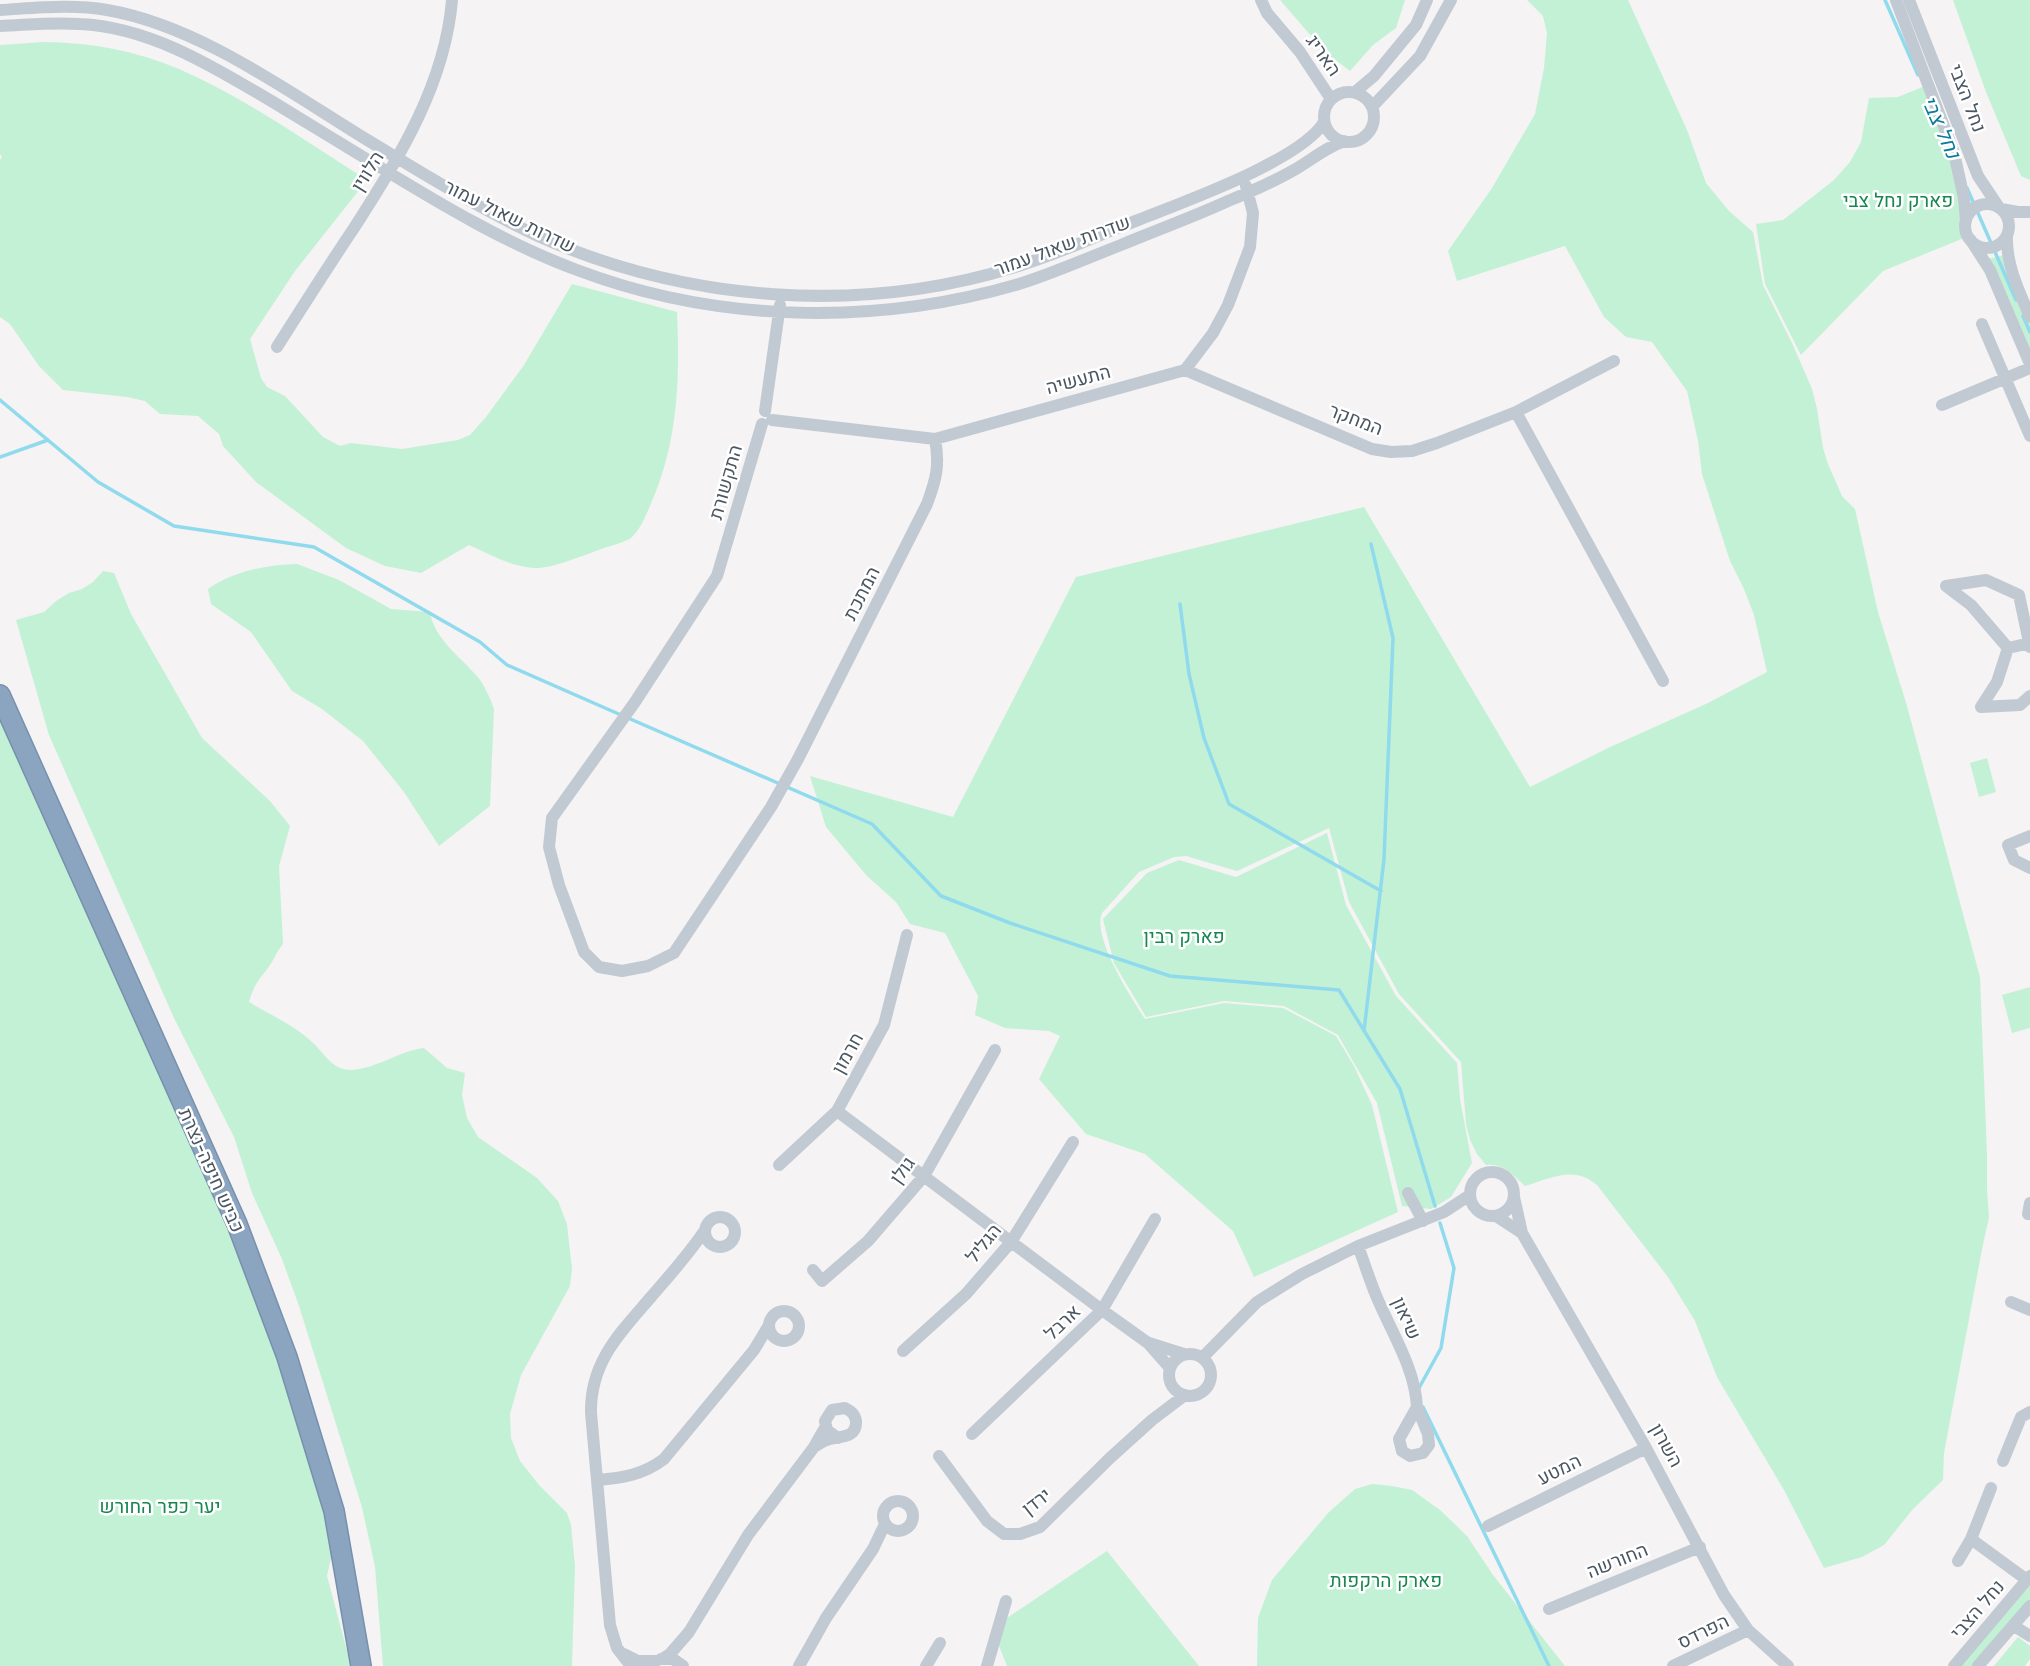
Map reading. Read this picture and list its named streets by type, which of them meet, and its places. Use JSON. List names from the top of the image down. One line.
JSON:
{"streets":{"highway":["כביש חיפה-נצרת"],"street":["האריג","נחל הצבי","הלווין","שדרות שאול עמור","התעשיה","המחקר","התקשורת","המתכת","חרמון","גולן","הגליל","שיאון","ארבל","השרון","המטע","ירדן","החורשה","הפרדס"]},"crossings":[["האריג","שדרות שאול עמור"],["הלווין","שדרות שאול עמור"],["שדרות שאול עמור","התקשורת"],["התעשיה","המחקר"],["התעשיה","התקשורת"],["התעשיה","המתכת"],["התקשורת","המתכת"],["השרון","המטע"],["השרון","החורשה"],["השרון","הפרדס"]],"water":["נחל צבי"],"parks":["פארק נחל צבי","פארק רבין","יער כפר החורש","פארק הרקפות"]}
